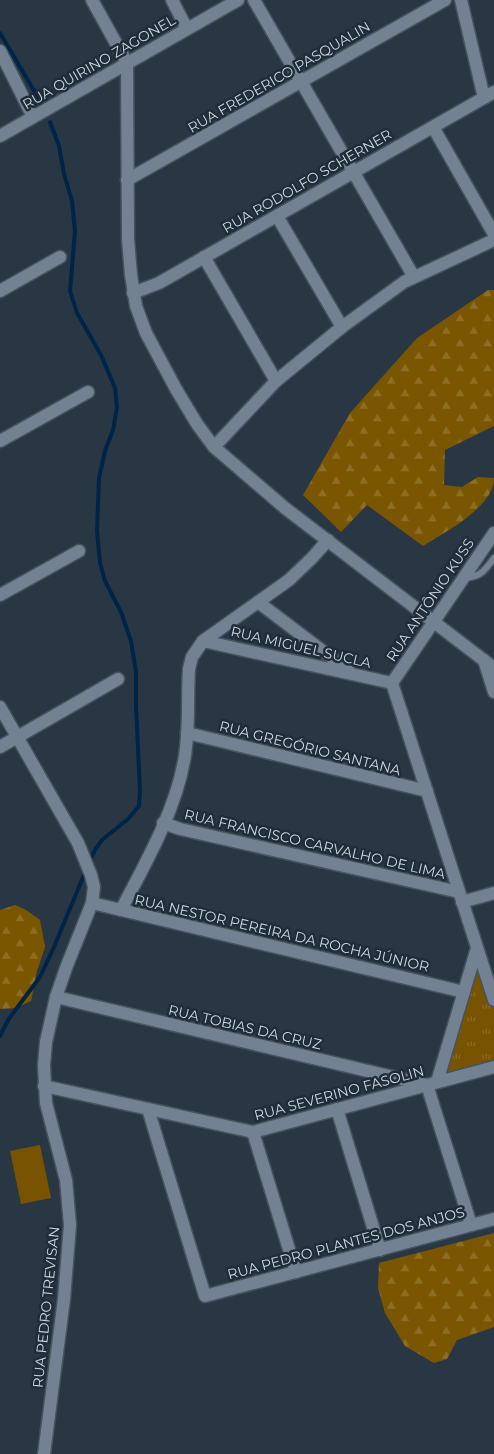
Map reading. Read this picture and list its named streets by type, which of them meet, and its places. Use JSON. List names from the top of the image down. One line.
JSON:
{"streets":{"street":["RUA QUIRINO ZAGONEL","RUA FREDERICO PASQUALIN","RUA RODOLFO SCHERNER","RUA ANTÔNIO KUSS","RUA MIGUEL SUCLA","RUA GREGÓRIO SANTANA","RUA FRANCISCO CARVALHO DE LIMA","RUA NESTOR PEREIRA DA ROCHA JÚNIOR","RUA TOBIAS DA CRUZ","RUA SEVERINO FASOLIN","RUA PEDRO PLANTES DOS ANJOS","RUA PEDRO TREVISAN"]},"crossings":[["RUA ANTÔNIO KUSS","RUA MIGUEL SUCLA"],["RUA NESTOR PEREIRA DA ROCHA JÚNIOR","RUA PEDRO TREVISAN"],["RUA TOBIAS DA CRUZ","RUA SEVERINO FASOLIN"],["RUA TOBIAS DA CRUZ","RUA PEDRO TREVISAN"],["RUA SEVERINO FASOLIN","RUA PEDRO PLANTES DOS ANJOS"],["RUA SEVERINO FASOLIN","RUA PEDRO TREVISAN"]]}
